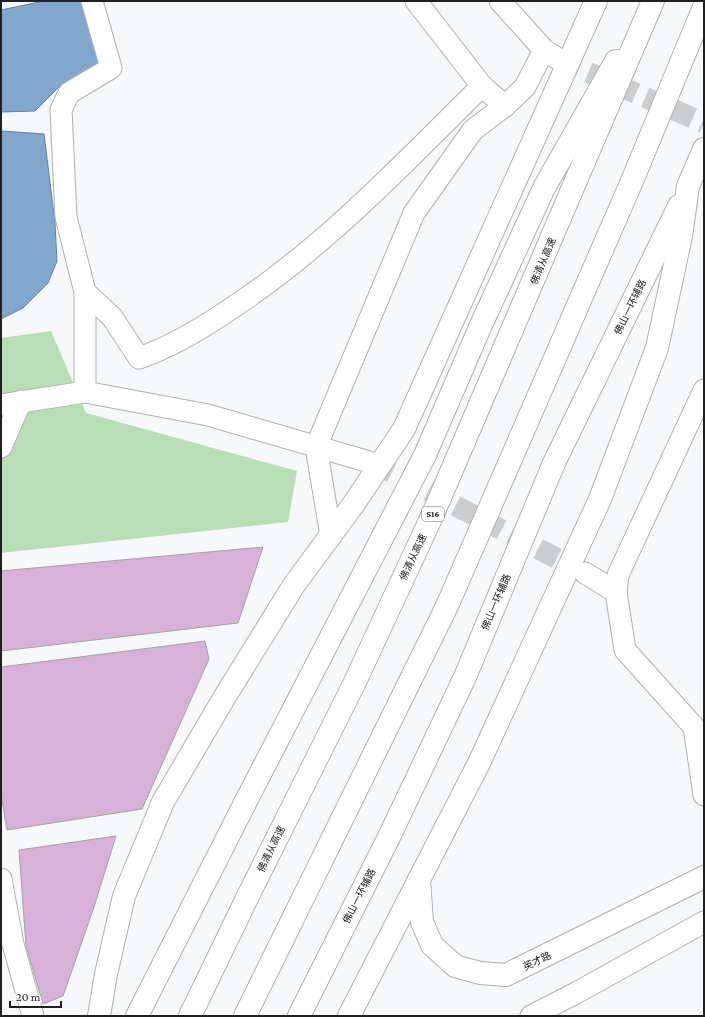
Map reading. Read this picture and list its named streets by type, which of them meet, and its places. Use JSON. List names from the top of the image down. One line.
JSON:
{"streets":{"main road":["佛清从高速","佛山一环辅路","S16","英才路"]},"scale_bar":"20 m"}
